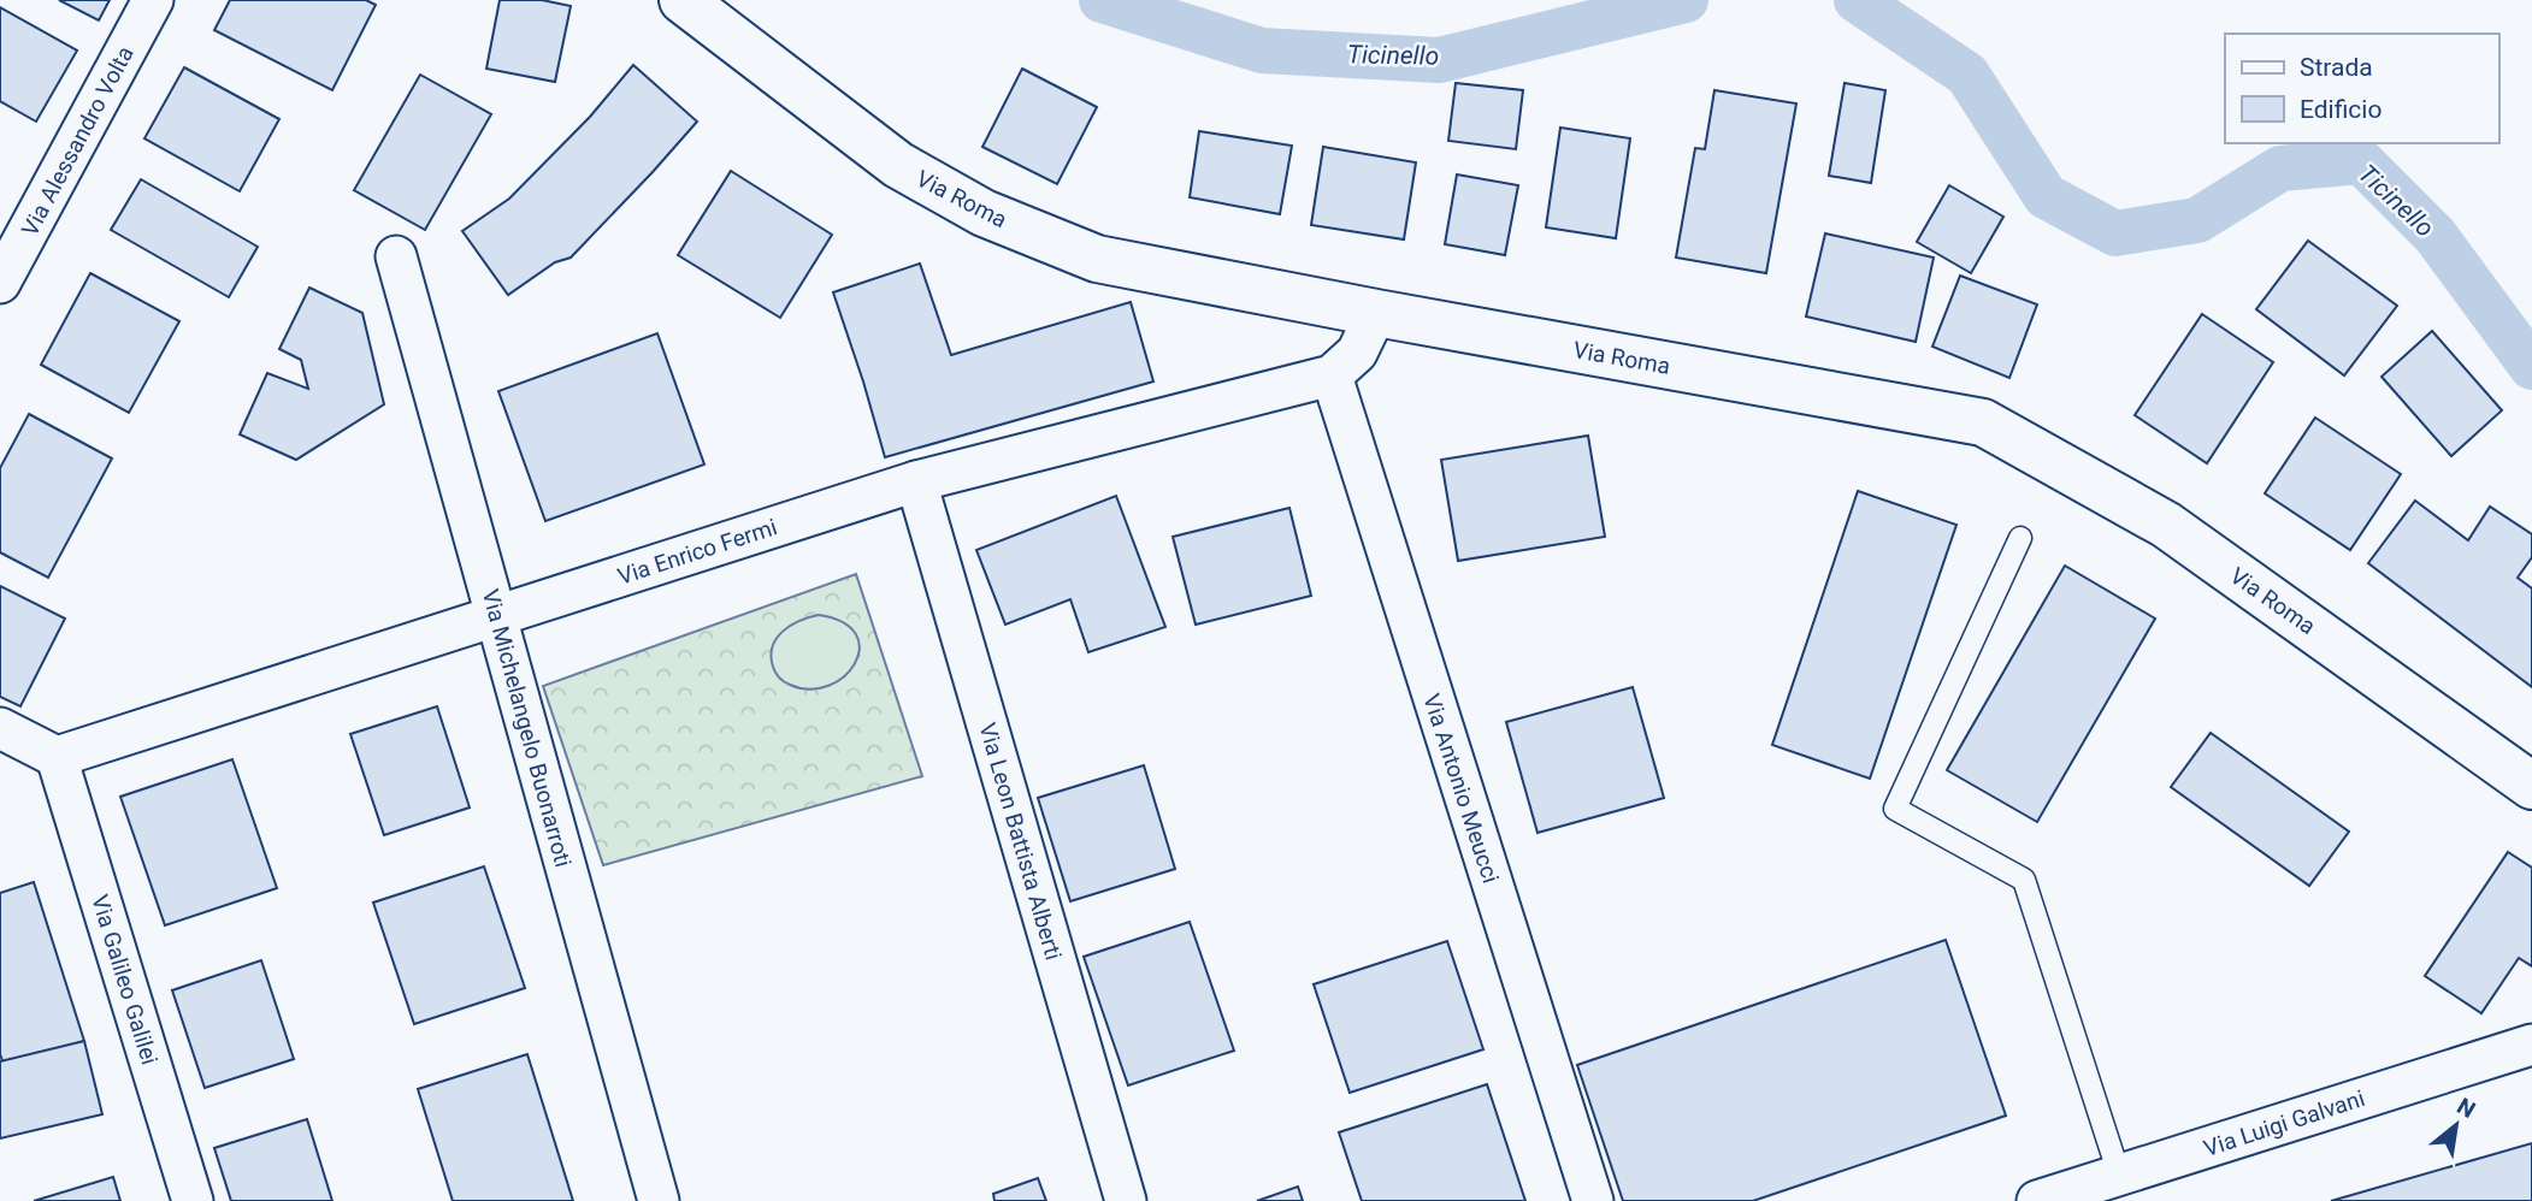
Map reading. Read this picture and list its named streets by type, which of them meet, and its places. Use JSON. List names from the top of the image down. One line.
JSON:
{"streets":{"street":["Via Alessandro Volta","Via Roma","Via Enrico Fermi","Via Michelangelo Buonarroti","Via Antonio Meucci","Via Leon Battista Alberti","Via Galileo Galilei","Via Luigi Galvani"]},"crossings":[["Via Enrico Fermi","Via Michelangelo Buonarroti"],["Via Enrico Fermi","Via Antonio Meucci"],["Via Enrico Fermi","Via Leon Battista Alberti"],["Via Enrico Fermi","Via Galileo Galilei"]],"water":["Ticinello"],"legend":["Strada","Edificio"],"north":"top right"}
